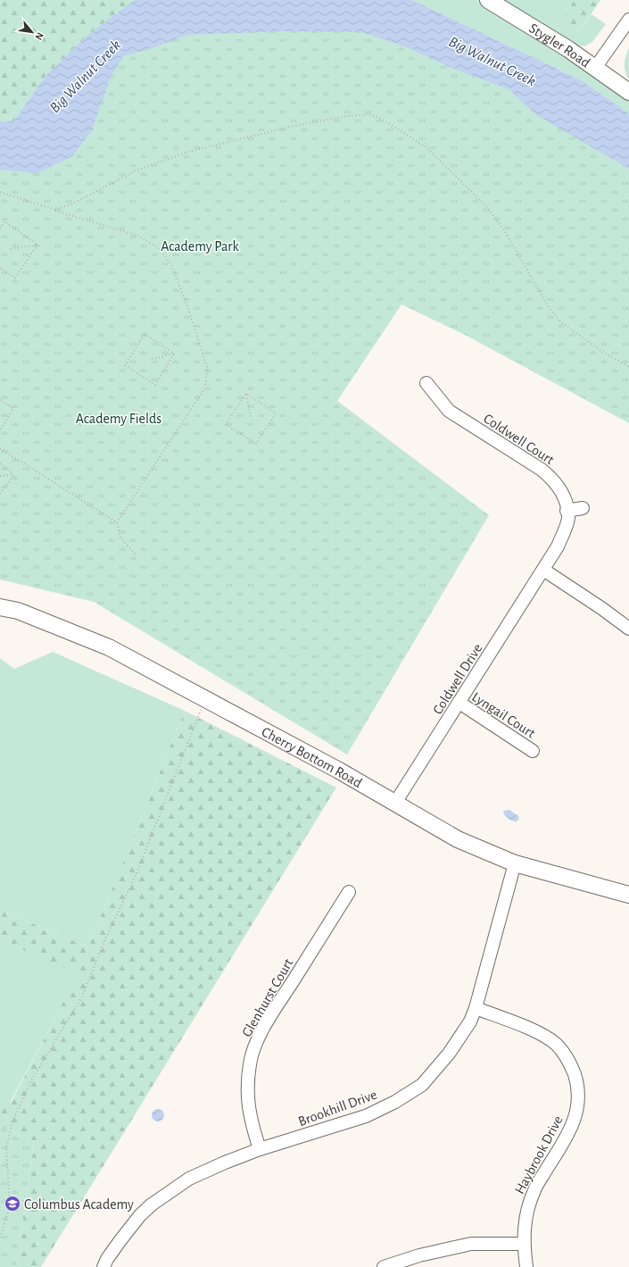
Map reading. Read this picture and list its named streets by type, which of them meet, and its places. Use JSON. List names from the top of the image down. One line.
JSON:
{"streets":{"main road":["Stygler Road","Cherry Bottom Road"],"street":["Coldwell Court","Coldwell Drive","Lyngail Court","Glenhurst Court","Brookhill Drive","Haybrook Drive"]},"crossings":[["Coldwell Court","Coldwell Drive"],["Coldwell Drive","Lyngail Court"],["Coldwell Drive","Cherry Bottom Road"],["Cherry Bottom Road","Brookhill Drive"],["Glenhurst Court","Brookhill Drive"],["Brookhill Drive","Haybrook Drive"]],"water":["Big Walnut Creek"],"parks":["Academy Park","Academy Fields"],"places":{"school or university":["Columbus Academy"]},"north":"bottom right"}
